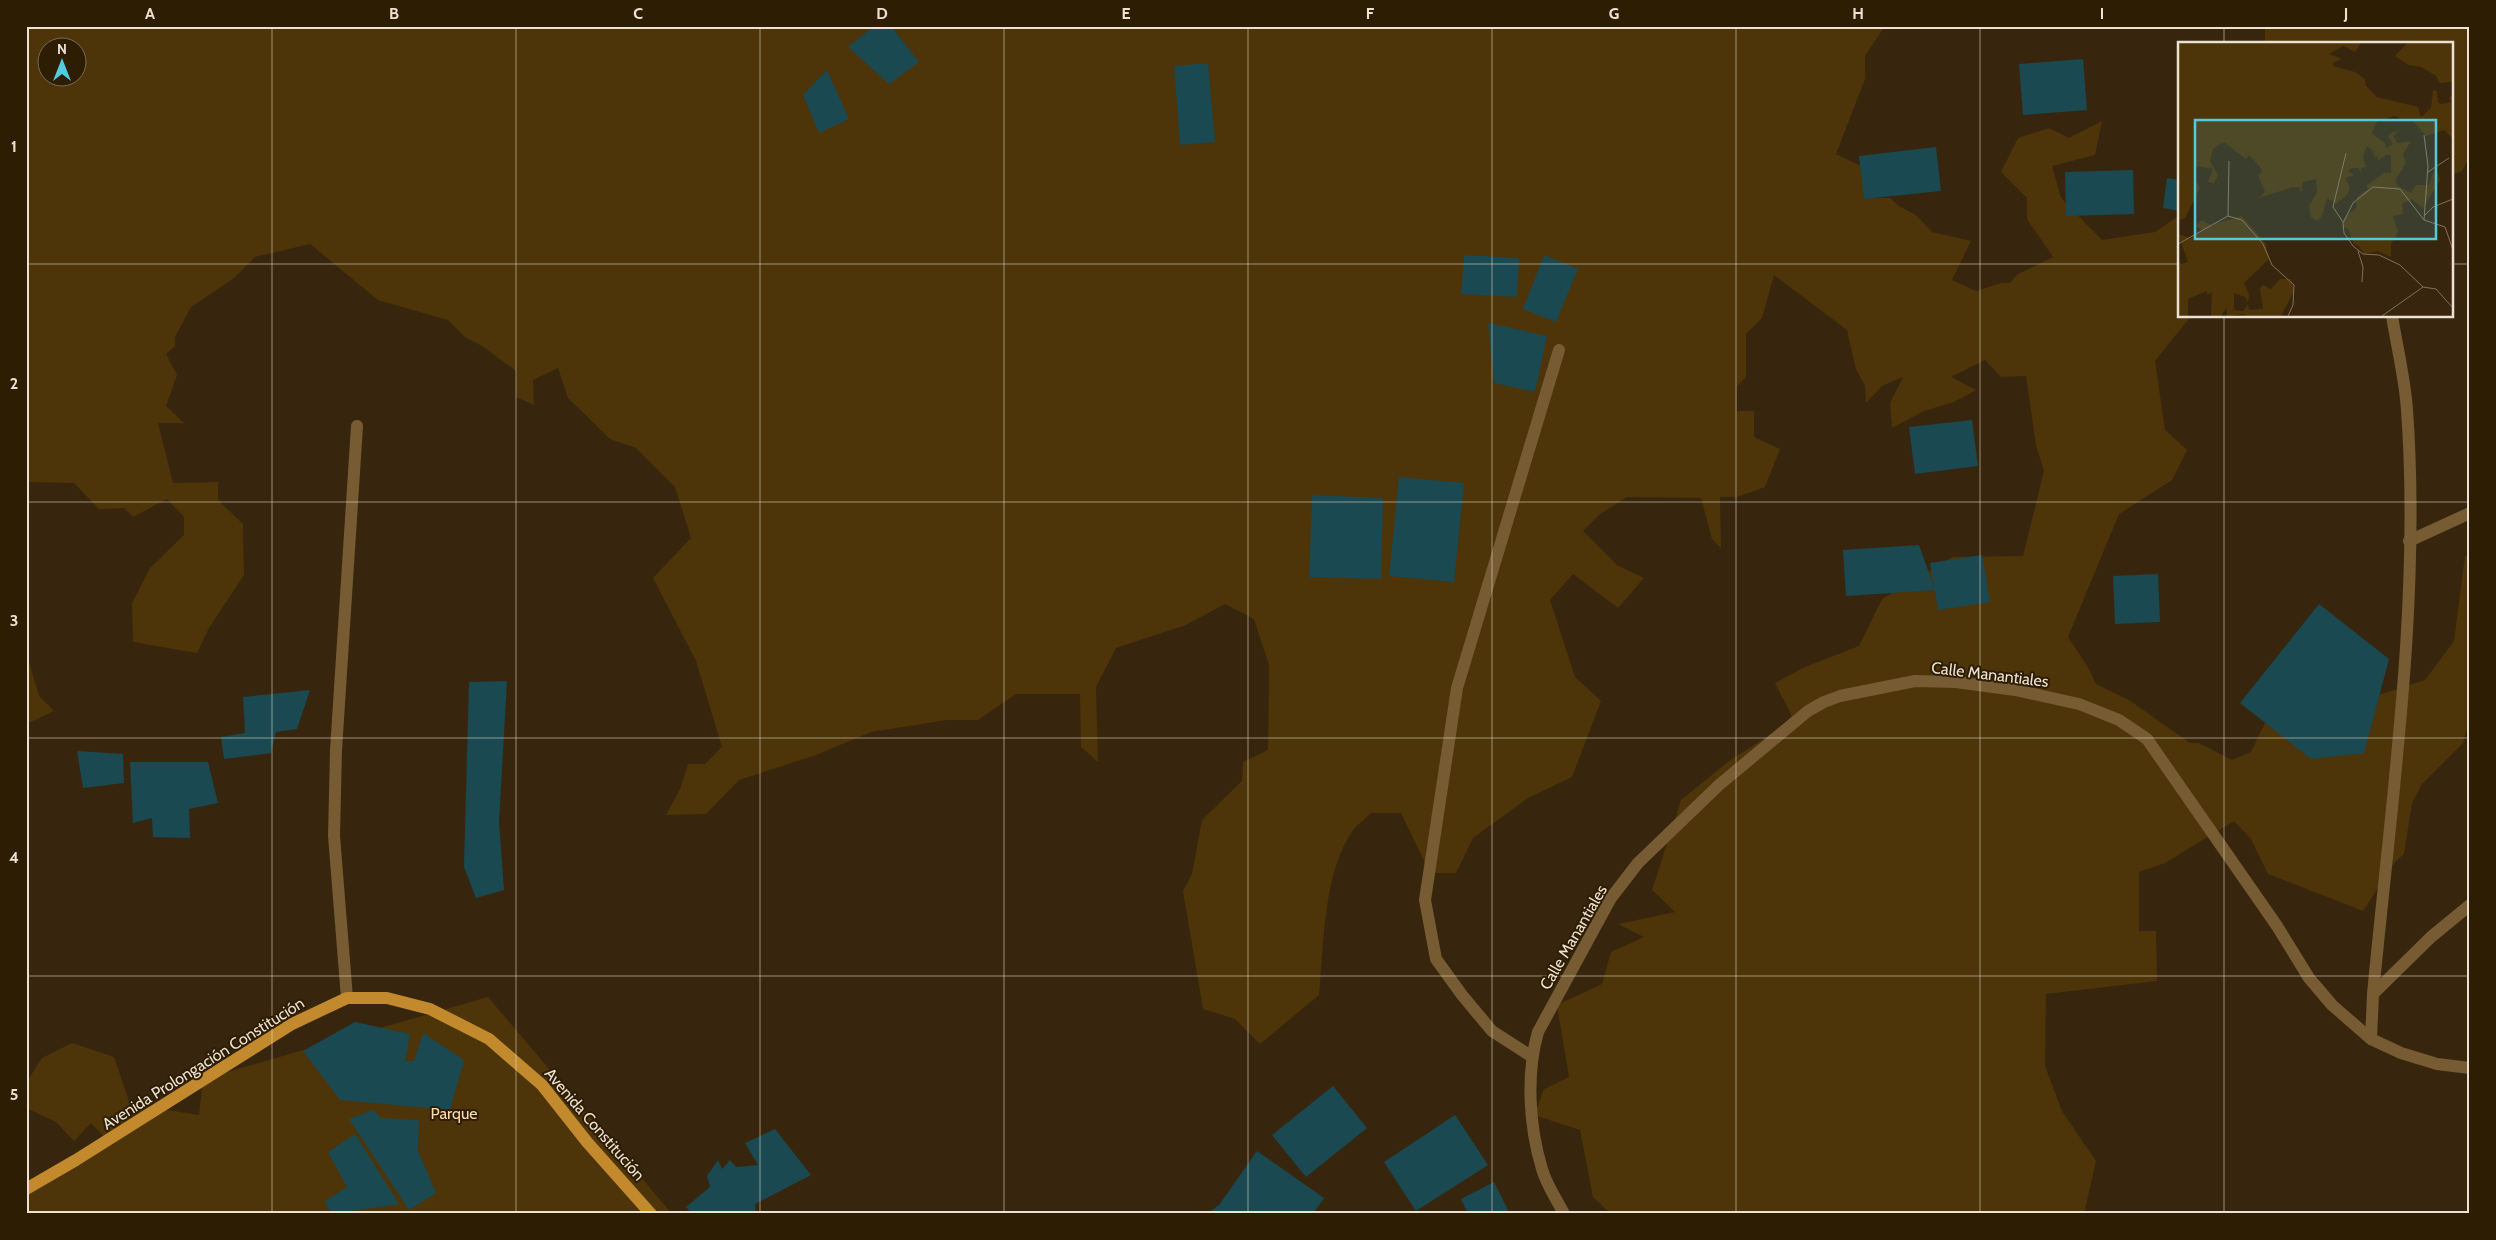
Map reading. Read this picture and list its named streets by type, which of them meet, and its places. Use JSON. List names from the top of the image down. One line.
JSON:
{"streets":{"main road":["Avenida Prolongación Constitución","Avenida Constitución"],"street":["Calle Manantiales"]},"crossings":[["Avenida Prolongación Constitución","Avenida Constitución"]],"parks":["Parque"],"north":"top","grid":{"columns":["A","B","C","D","E","F","G","H","I","J"],"rows":["1","2","3","4","5"]}}
